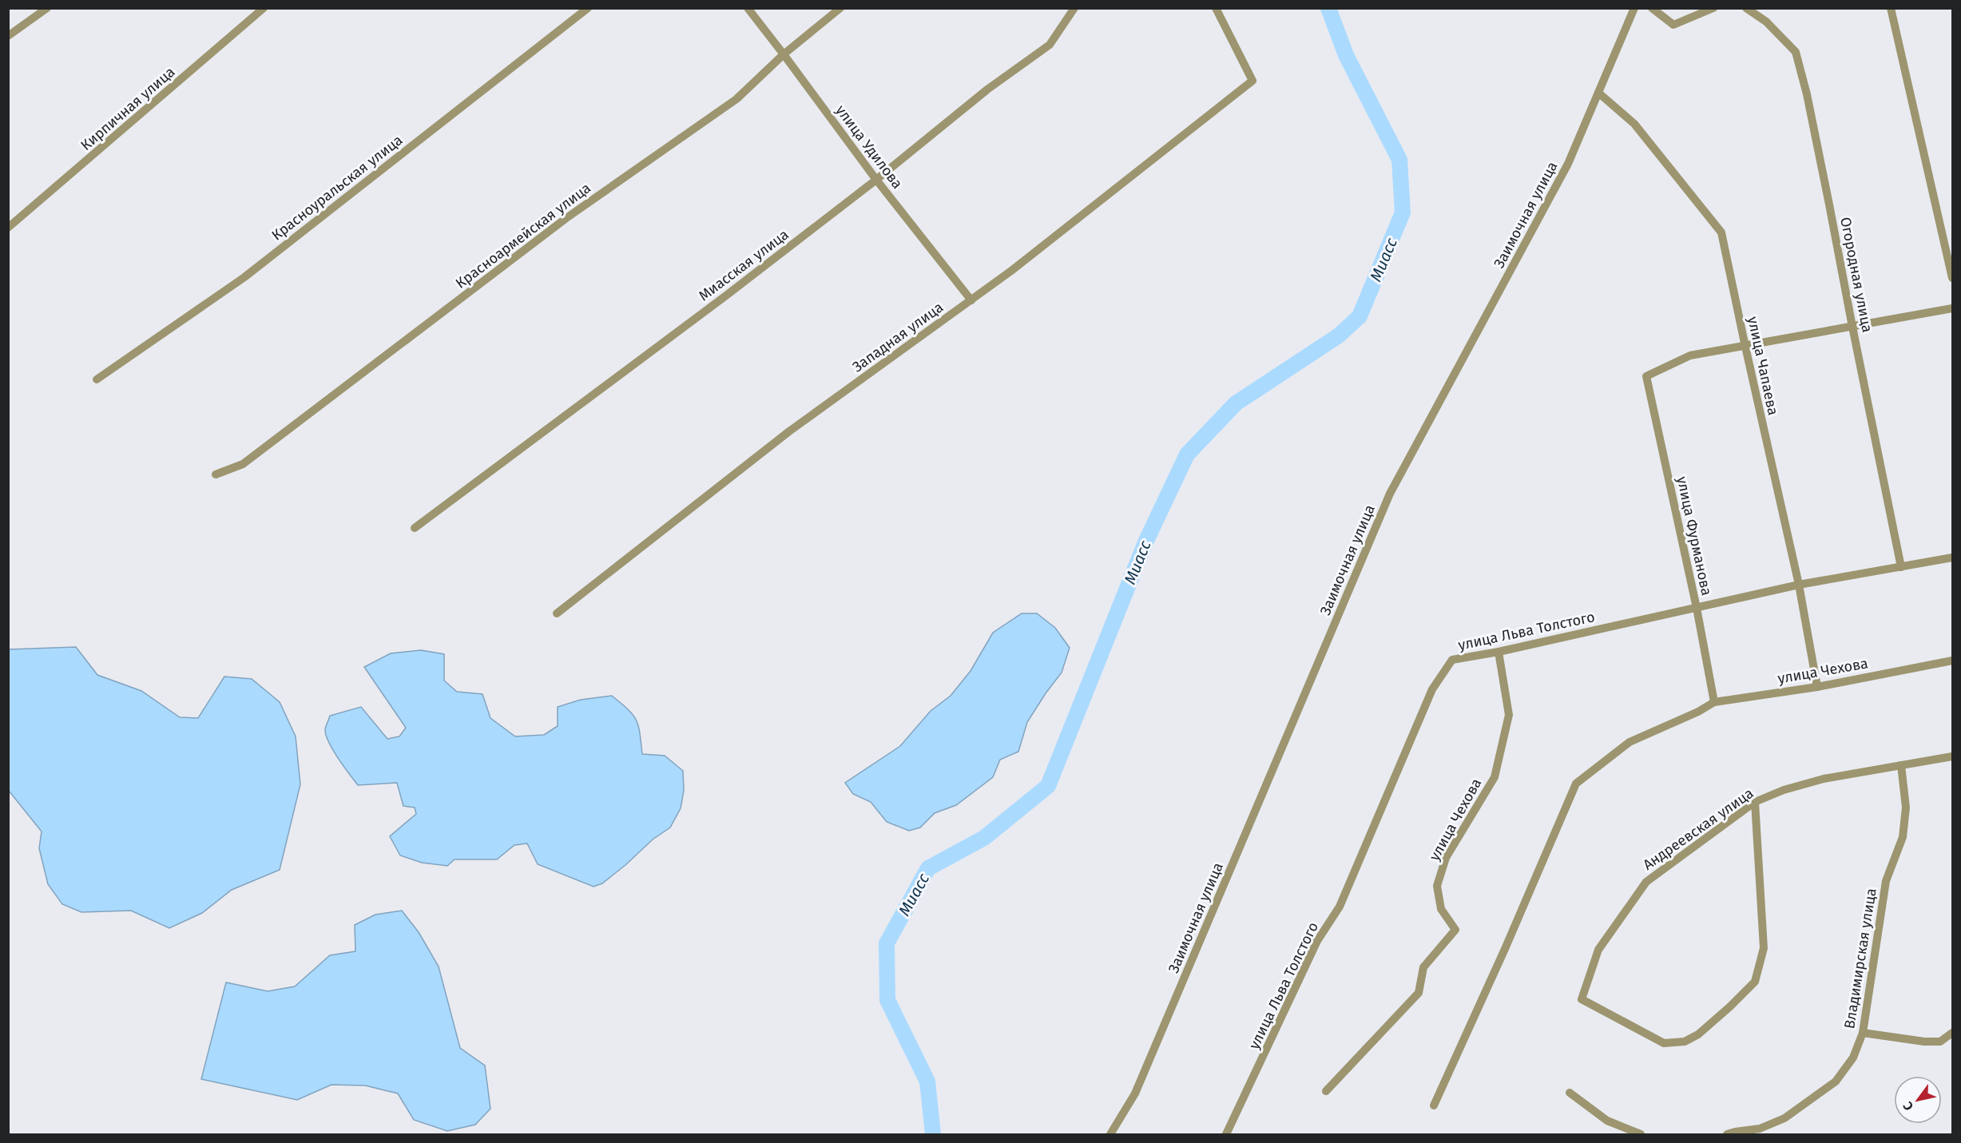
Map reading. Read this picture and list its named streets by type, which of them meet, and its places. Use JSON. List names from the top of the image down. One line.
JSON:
{"streets":{"street":["Кирпичная улица","улица Удилова","Красноуральская улица","Заимочная улица","Красноармейская улица","Миасская улица","Огородная улица","Западная улица","улица Чапаева","улица Фурманова","улица Льва Толстого","улица Чехова","Андреевская улица","Владимирская улица"]},"crossings":[["улица Удилова","Красноармейская улица"],["улица Удилова","Миасская улица"],["улица Удилова","Западная улица"],["Заимочная улица","улица Чапаева"],["Огородная улица","улица Льва Толстого"],["улица Чапаева","улица Фурманова"],["улица Чапаева","улица Льва Толстого"],["улица Чапаева","улица Чехова"],["улица Фурманова","улица Льва Толстого"],["улица Фурманова","улица Чехова"],["улица Льва Толстого","улица Чехова"],["Андреевская улица","Владимирская улица"]],"water":["Миасс"],"north":"bottom left"}
